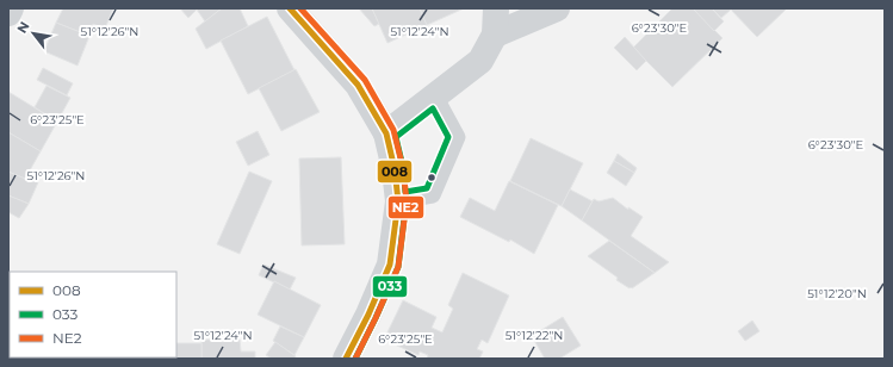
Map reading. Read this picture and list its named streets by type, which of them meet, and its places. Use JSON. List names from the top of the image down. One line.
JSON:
{"lines":["transit line 008","transit line NE2","transit line 033"],"legend":["008","033","NE2"],"north":"top left","coordinates":["6°23'30\"E","51°12'26\"N","51°12'24\"N","6°23'25\"E","51°12'20\"N","51°12'22\"N"]}
